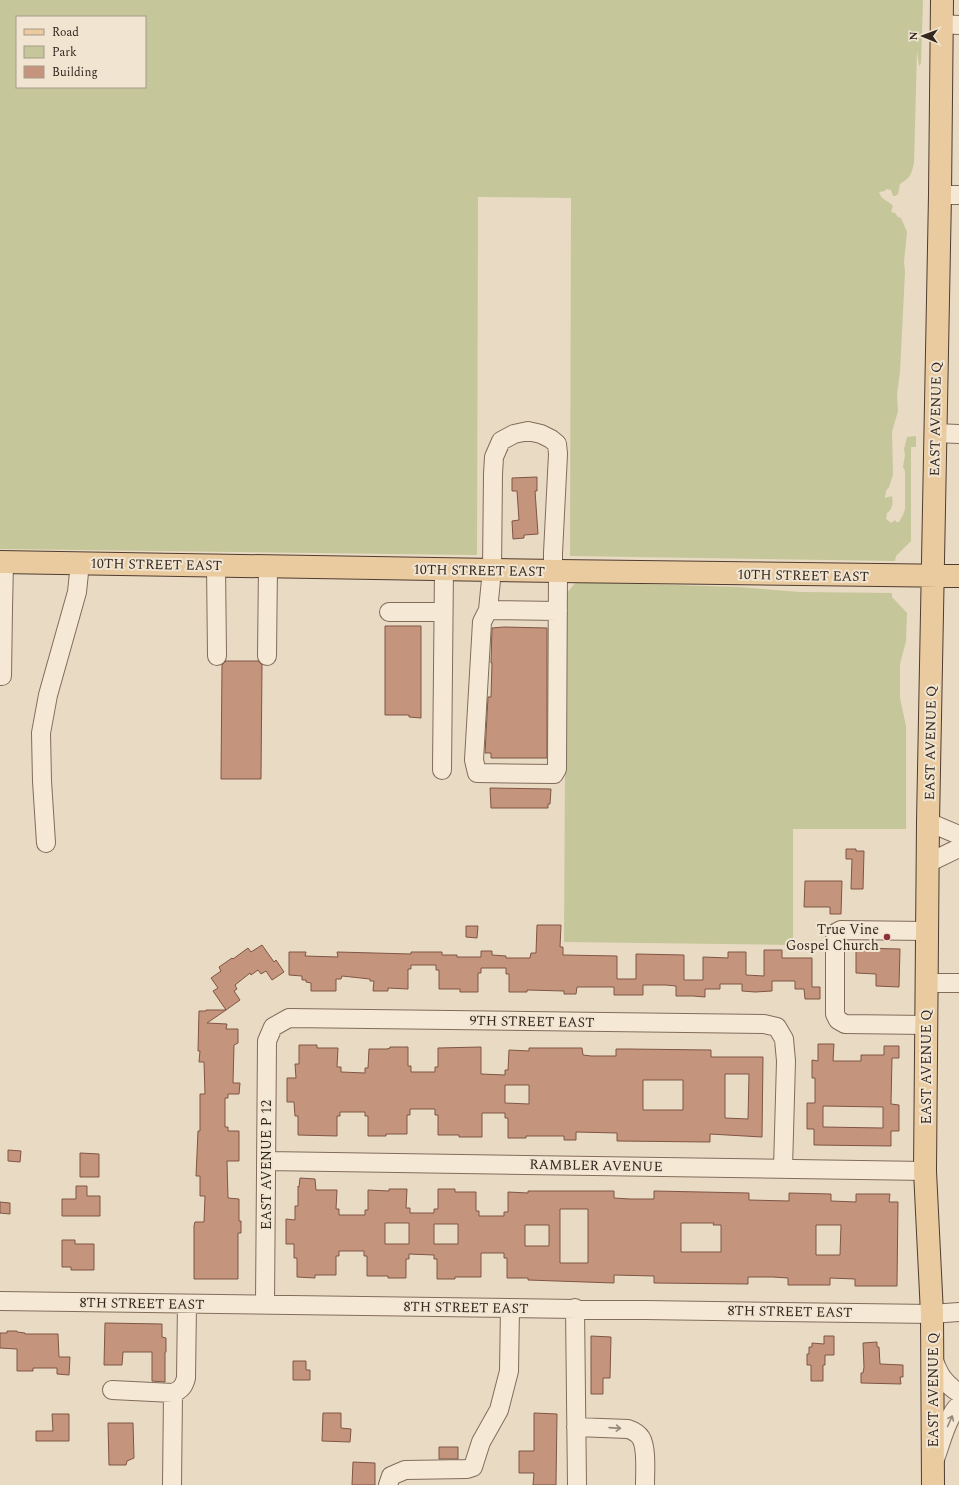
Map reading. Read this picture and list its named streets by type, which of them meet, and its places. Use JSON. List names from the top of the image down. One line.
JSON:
{"streets":{"main road":["EAST AVENUE Q","10TH STREET EAST"],"street":["9TH STREET EAST","EAST AVENUE P 12","RAMBLER AVENUE","8TH STREET EAST"]},"crossings":[["EAST AVENUE Q","10TH STREET EAST"],["EAST AVENUE Q","RAMBLER AVENUE"],["EAST AVENUE Q","8TH STREET EAST"],["9TH STREET EAST","EAST AVENUE P 12"],["9TH STREET EAST","RAMBLER AVENUE"],["EAST AVENUE P 12","RAMBLER AVENUE"],["EAST AVENUE P 12","8TH STREET EAST"]],"places":["True Vine Gospel Church"],"legend":["Road","Park","Building"],"north":"left"}
